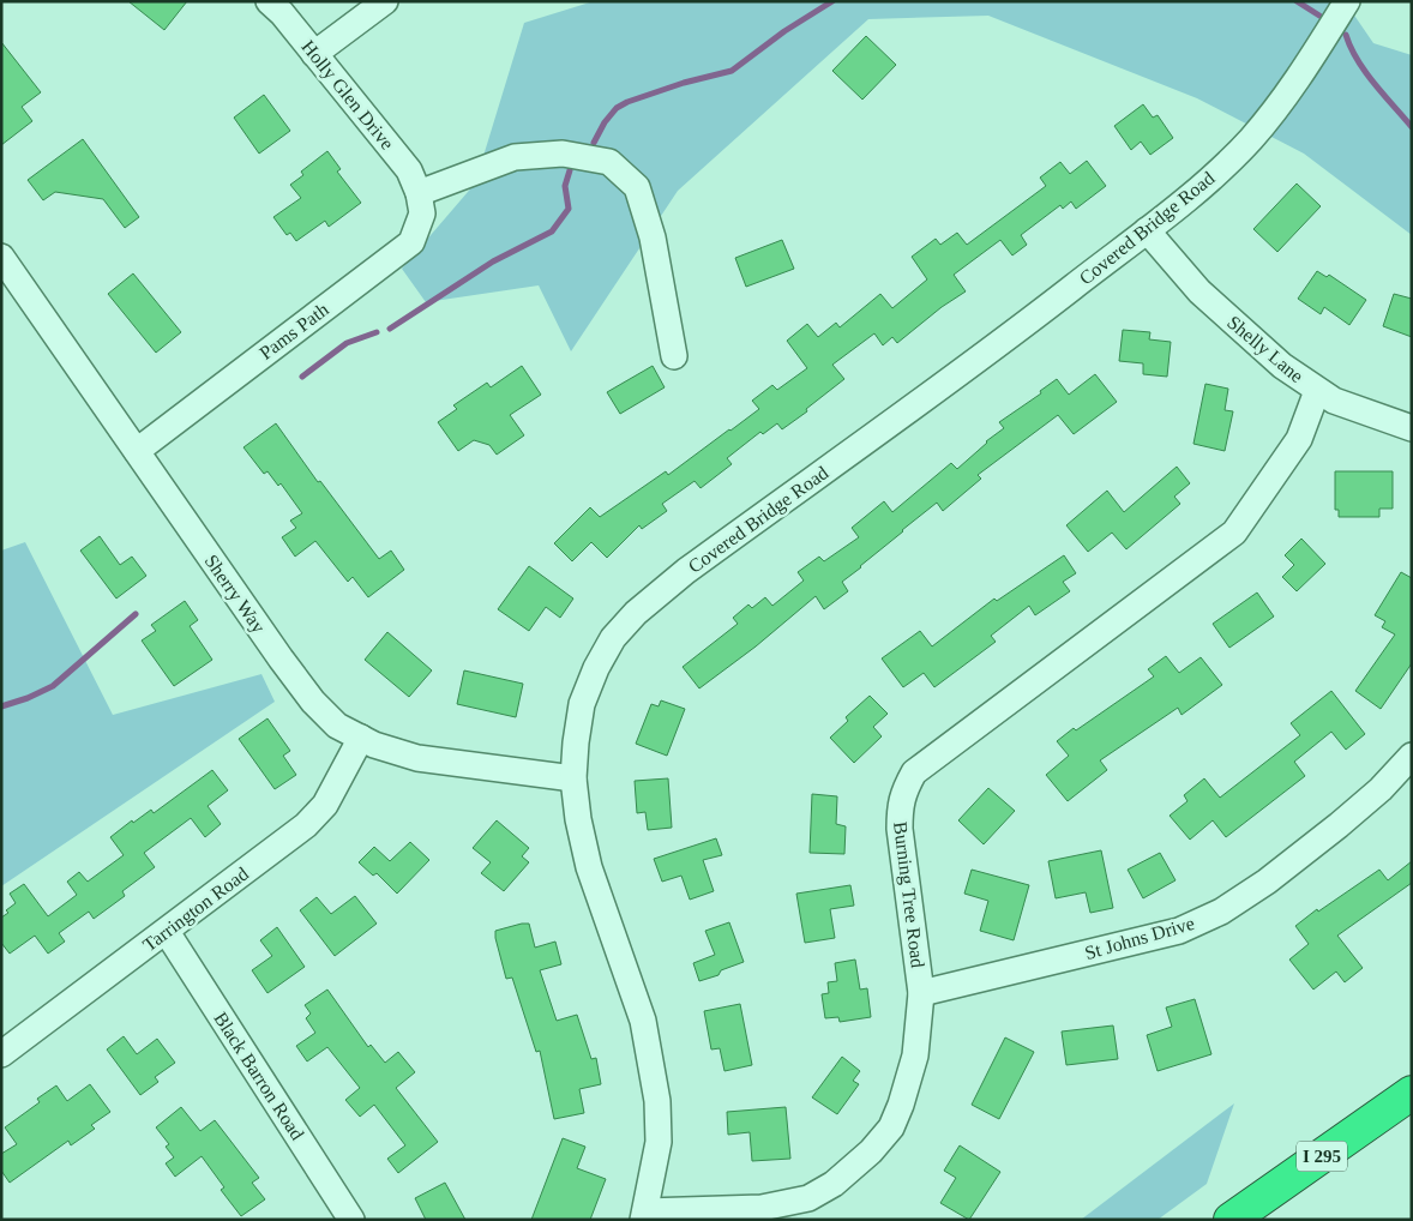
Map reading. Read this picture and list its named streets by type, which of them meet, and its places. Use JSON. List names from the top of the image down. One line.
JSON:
{"streets":{"highway":["I 295"],"street":["Holly Glen Drive","Covered Bridge Road","Pams Path","Shelly Lane","Sherry Way","Burning Tree Road","Tarrington Road","St Johns Drive","Black Barron Road"]},"crossings":[["Holly Glen Drive","Pams Path"],["Covered Bridge Road","Shelly Lane"],["Covered Bridge Road","Sherry Way"],["Covered Bridge Road","Burning Tree Road"],["Pams Path","Sherry Way"],["Shelly Lane","Burning Tree Road"],["Sherry Way","Tarrington Road"],["Burning Tree Road","St Johns Drive"],["Tarrington Road","Black Barron Road"]]}
